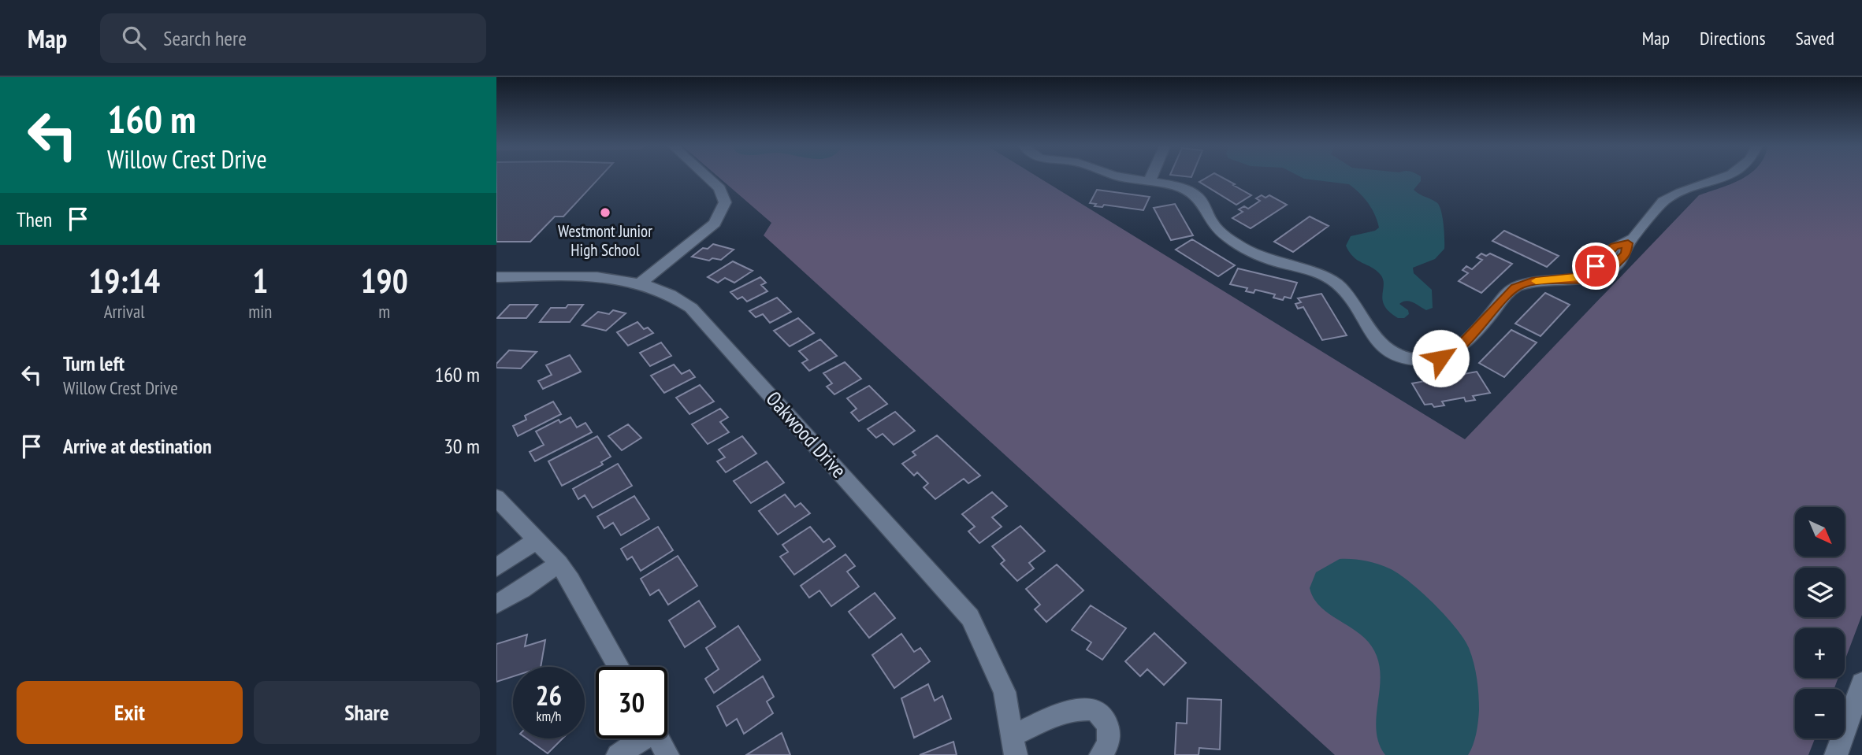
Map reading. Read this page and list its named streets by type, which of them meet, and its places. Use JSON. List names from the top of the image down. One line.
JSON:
{"streets":{"street":["Oakwood Drive"]},"places":["Westmont Junior High School"],"north":"bottom right","page":{"header":"Map","search":"Search here","nav":["Map","Directions","Saved"],"turn":["160 m","Willow Crest Drive"],"then":"Then","eta":["19:14","Arrival","1","min","190","m"],"list":[{"name":"Turn left","note":"Willow Crest Drive","value":"160 m"},{"name":"Arrive at destination","value":"30 m"}],"map_buttons":["+","−"],"speed":"26 km/h","limit":"30","buttons":["Exit","Share"]}}
